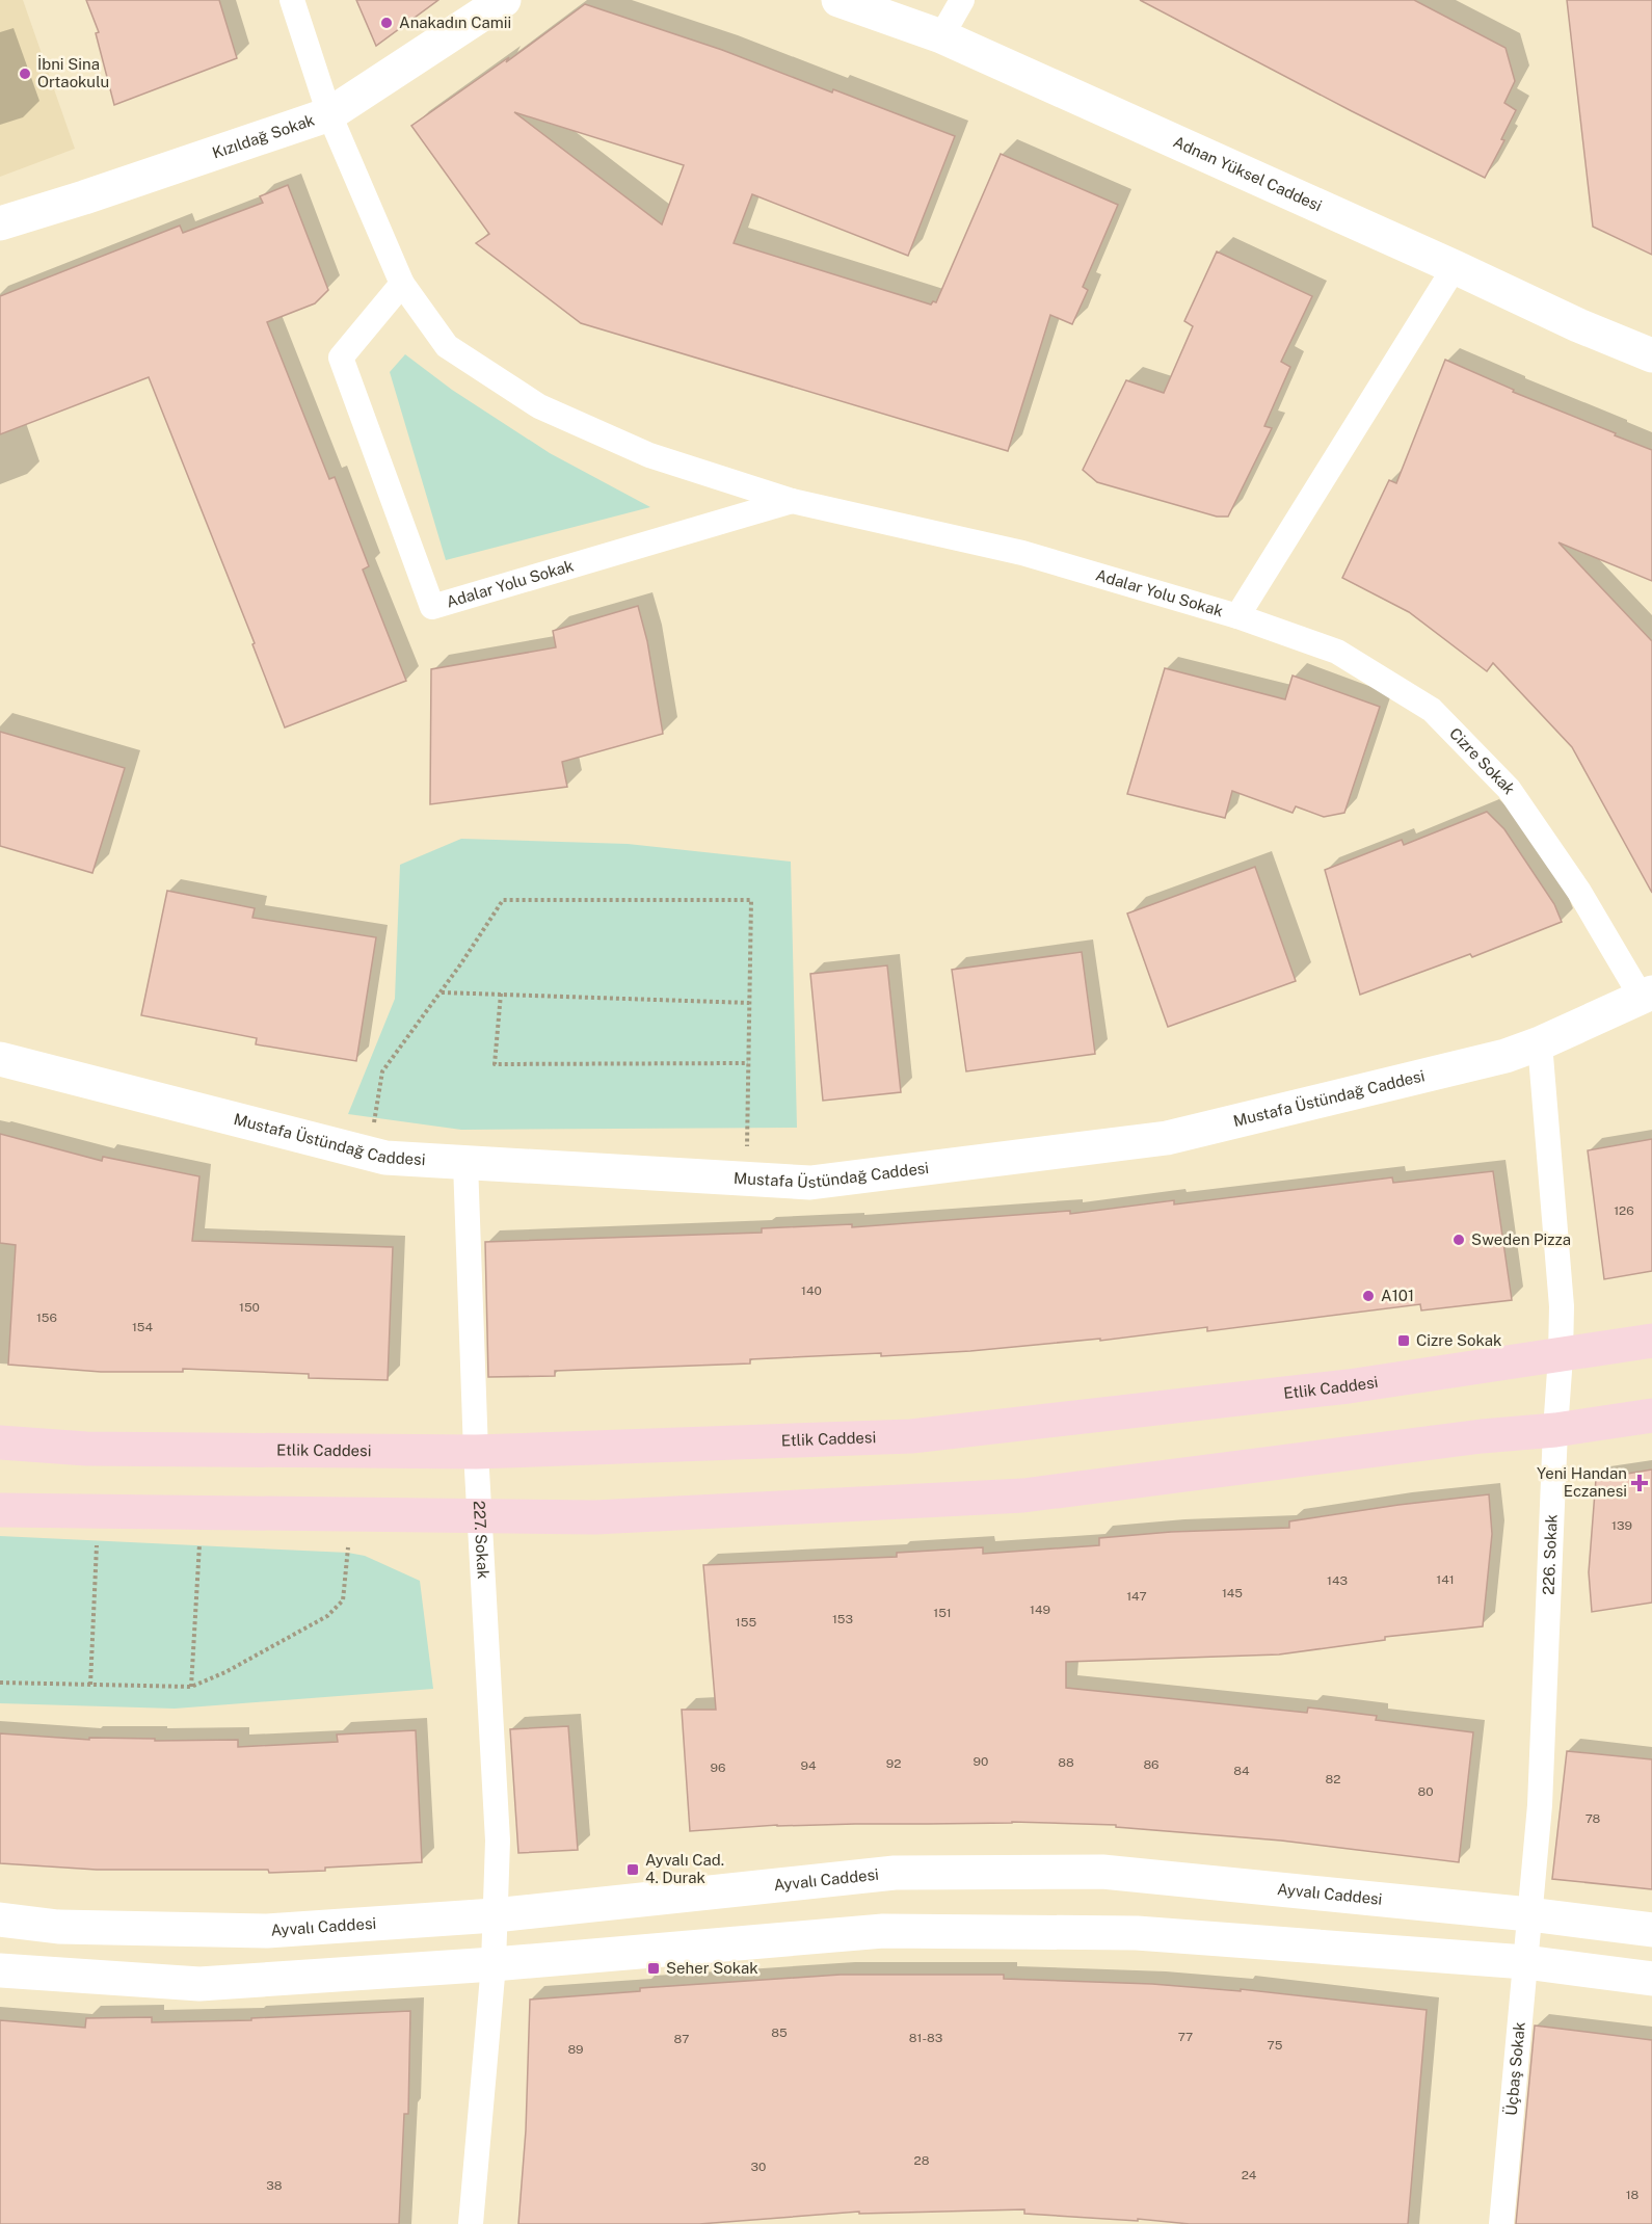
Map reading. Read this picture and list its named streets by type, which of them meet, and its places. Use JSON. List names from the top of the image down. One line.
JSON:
{"streets":{"main road":["Kızıldağ Sokak","Adnan Yüksel Caddesi","Mustafa Üstündağ Caddesi","Etlik Caddesi","Ayvalı Caddesi"],"street":["Adalar Yolu Sokak","Cizre Sokak","227. Sokak","226. Sokak","Üçbaş Sokak"]},"crossings":[["Kızıldağ Sokak","Adalar Yolu Sokak"],["Adnan Yüksel Caddesi","Adalar Yolu Sokak"],["Adalar Yolu Sokak","Cizre Sokak"],["Cizre Sokak","Mustafa Üstündağ Caddesi"],["Mustafa Üstündağ Caddesi","227. Sokak"],["Mustafa Üstündağ Caddesi","226. Sokak"],["Etlik Caddesi","227. Sokak"],["Etlik Caddesi","226. Sokak"],["227. Sokak","Ayvalı Caddesi"],["226. Sokak","Ayvalı Caddesi"],["226. Sokak","Üçbaş Sokak"],["Ayvalı Caddesi","Üçbaş Sokak"]],"places":{"other":["Anakadın Camii","İbni Sina Ortaokulu","Sweden Pizza","A101"],"transit":["Cizre Sokak","Ayvalı Cad. 4. Durak","Seher Sokak"],"health":["Yeni Handan Eczanesi"]},"house_numbers":["126","140","150","156","154","139","141","143","145","147","149","151","153","155","90","88","92","86","94","96","84","82","80","78","85","77","81-83","87","75","89","28","30","24","38","18"]}
